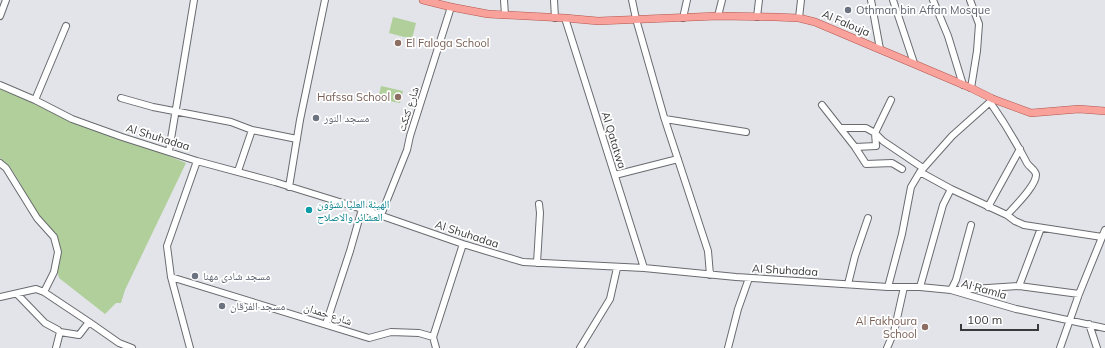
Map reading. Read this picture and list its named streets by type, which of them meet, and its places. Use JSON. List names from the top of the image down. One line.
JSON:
{"streets":{"main road":["Al Falouja"],"street":["شارع كتكت","Al Shuhadaa","Al Qatatwa","Al Ramla","شارع حمدان"]},"crossings":[["Al Falouja","شارع كتكت"],["Al Falouja","Al Qatatwa"],["شارع كتكت","Al Shuhadaa"],["Al Shuhadaa","Al Qatatwa"],["Al Shuhadaa","Al Ramla"]],"places":["Othman bin Affan Mosque","El Faloga School","Hafssa School","مسجد النور","الهيئة العليا لشؤون العشائر والاصلاح","مسجد شادى مهنا","مسجد الفرقان","Al Fakhoura School"],"scale_bar":"100 m"}
